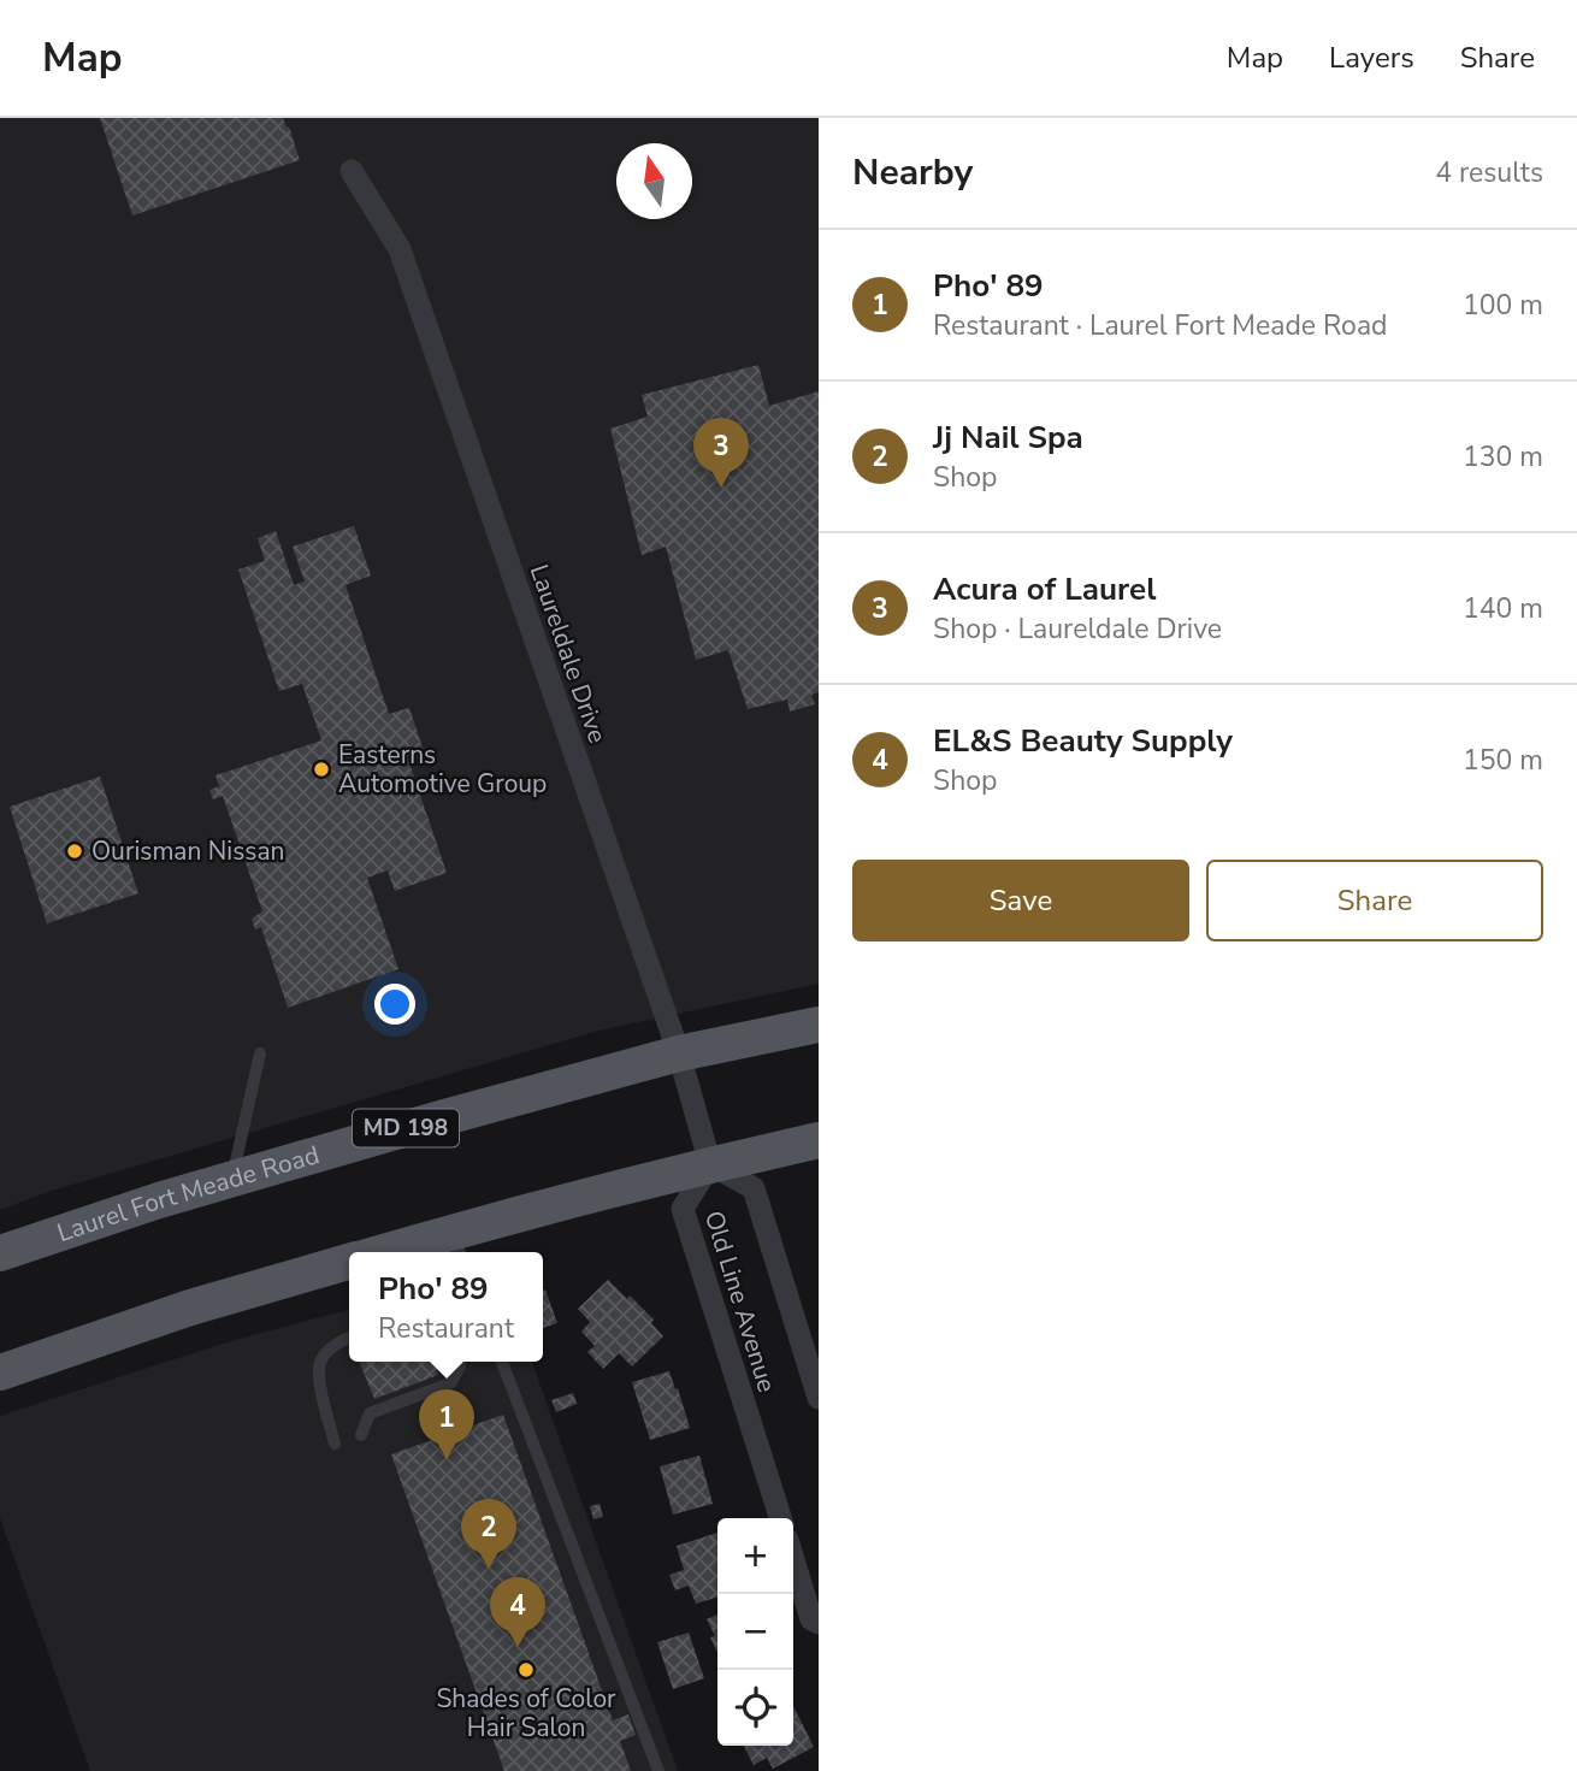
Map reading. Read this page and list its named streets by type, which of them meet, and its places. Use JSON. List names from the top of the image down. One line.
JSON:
{"streets":{"main road":["MD 198","Laurel Fort Meade Road"],"street":["Laureldale Drive","Old Line Avenue"]},"crossings":[["Laureldale Drive","Laurel Fort Meade Road"],["Laureldale Drive","Old Line Avenue"]],"places":["Easterns Automotive Group","Ourisman Nissan","Shades of Color Hair Salon"],"north":"top","page":{"header":"Map","nav":["Map","Layers","Share"],"heading":["Nearby","4 results"],"list":[{"mark":"1","name":"Pho' 89","note":"Restaurant · Laurel Fort Meade Road","value":"100 m"},{"mark":"2","name":"Jj Nail Spa","note":"Shop","value":"130 m"},{"mark":"3","name":"Acura of Laurel","note":"Shop · Laureldale Drive","value":"140 m"},{"mark":"4","name":"EL&S Beauty Supply","note":"Shop","value":"150 m"}],"pins":["3","1","2","4"],"buttons":["Save","Share"],"popup":["Pho' 89","Restaurant"],"map_buttons":["+","−"]}}
